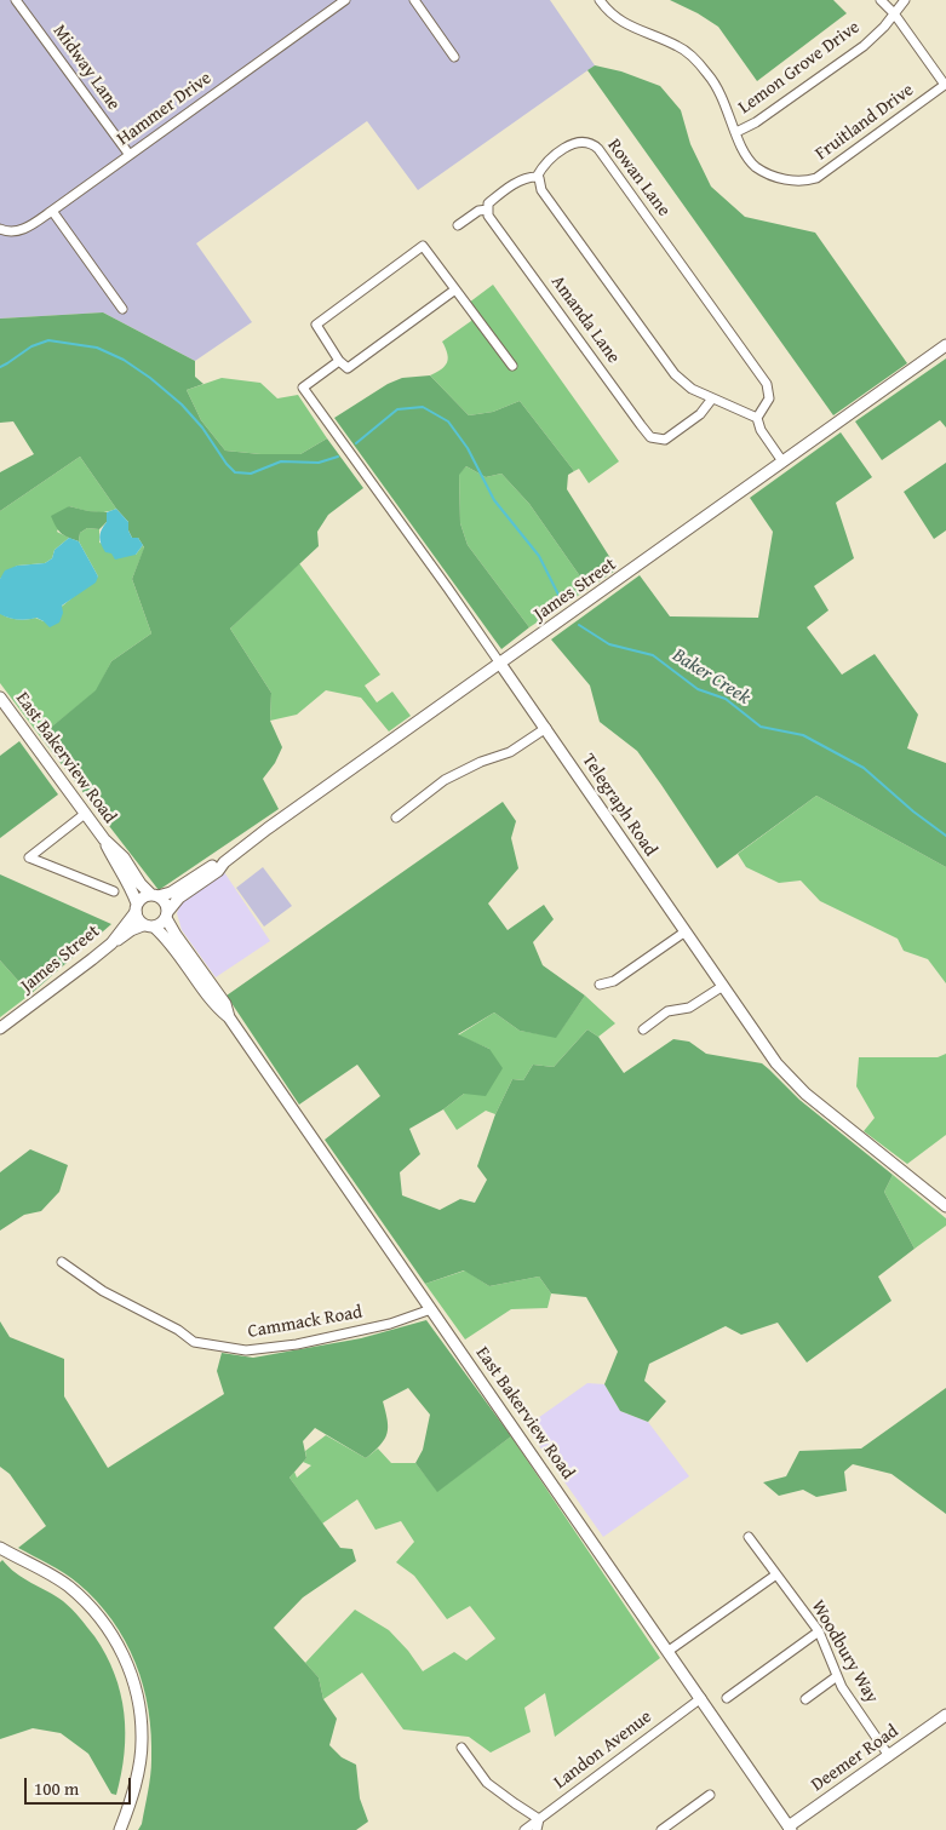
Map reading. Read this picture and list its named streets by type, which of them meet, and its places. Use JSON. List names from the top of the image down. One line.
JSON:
{"streets":{"main road":["James Street","East Bakerview Road","Telegraph Road","Deemer Road"],"street":["Midway Lane","Lemon Grove Drive","Hammer Drive","Fruitland Drive","Rowan Lane","Amanda Lane","Cammack Road","Woodbury Way","Landon Avenue"]},"crossings":[["Midway Lane","Hammer Drive"],["Lemon Grove Drive","Fruitland Drive"],["James Street","East Bakerview Road"],["James Street","Telegraph Road"],["East Bakerview Road","Cammack Road"],["East Bakerview Road","Landon Avenue"],["East Bakerview Road","Deemer Road"],["Woodbury Way","Deemer Road"]],"water":["Baker Creek"],"scale_bar":"100 m"}
